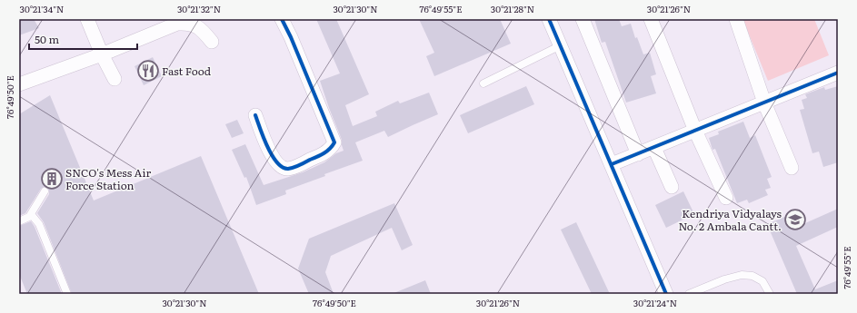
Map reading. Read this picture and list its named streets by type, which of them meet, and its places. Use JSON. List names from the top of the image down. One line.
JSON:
{"places":{"restaurant":["Fast Food"],"building":["SNCO's Mess Air Force Station"],"school or university":["Kendriya Vidyalays No. 2 Ambala Cantt."]},"scale_bar":"50 m","coordinates":["30°21'34\"N","30°21'32\"N","30°21'30\"N","76°49'55\"E","30°21'28\"N","30°21'26\"N","76°49'50\"E","30°21'24\"N"]}
